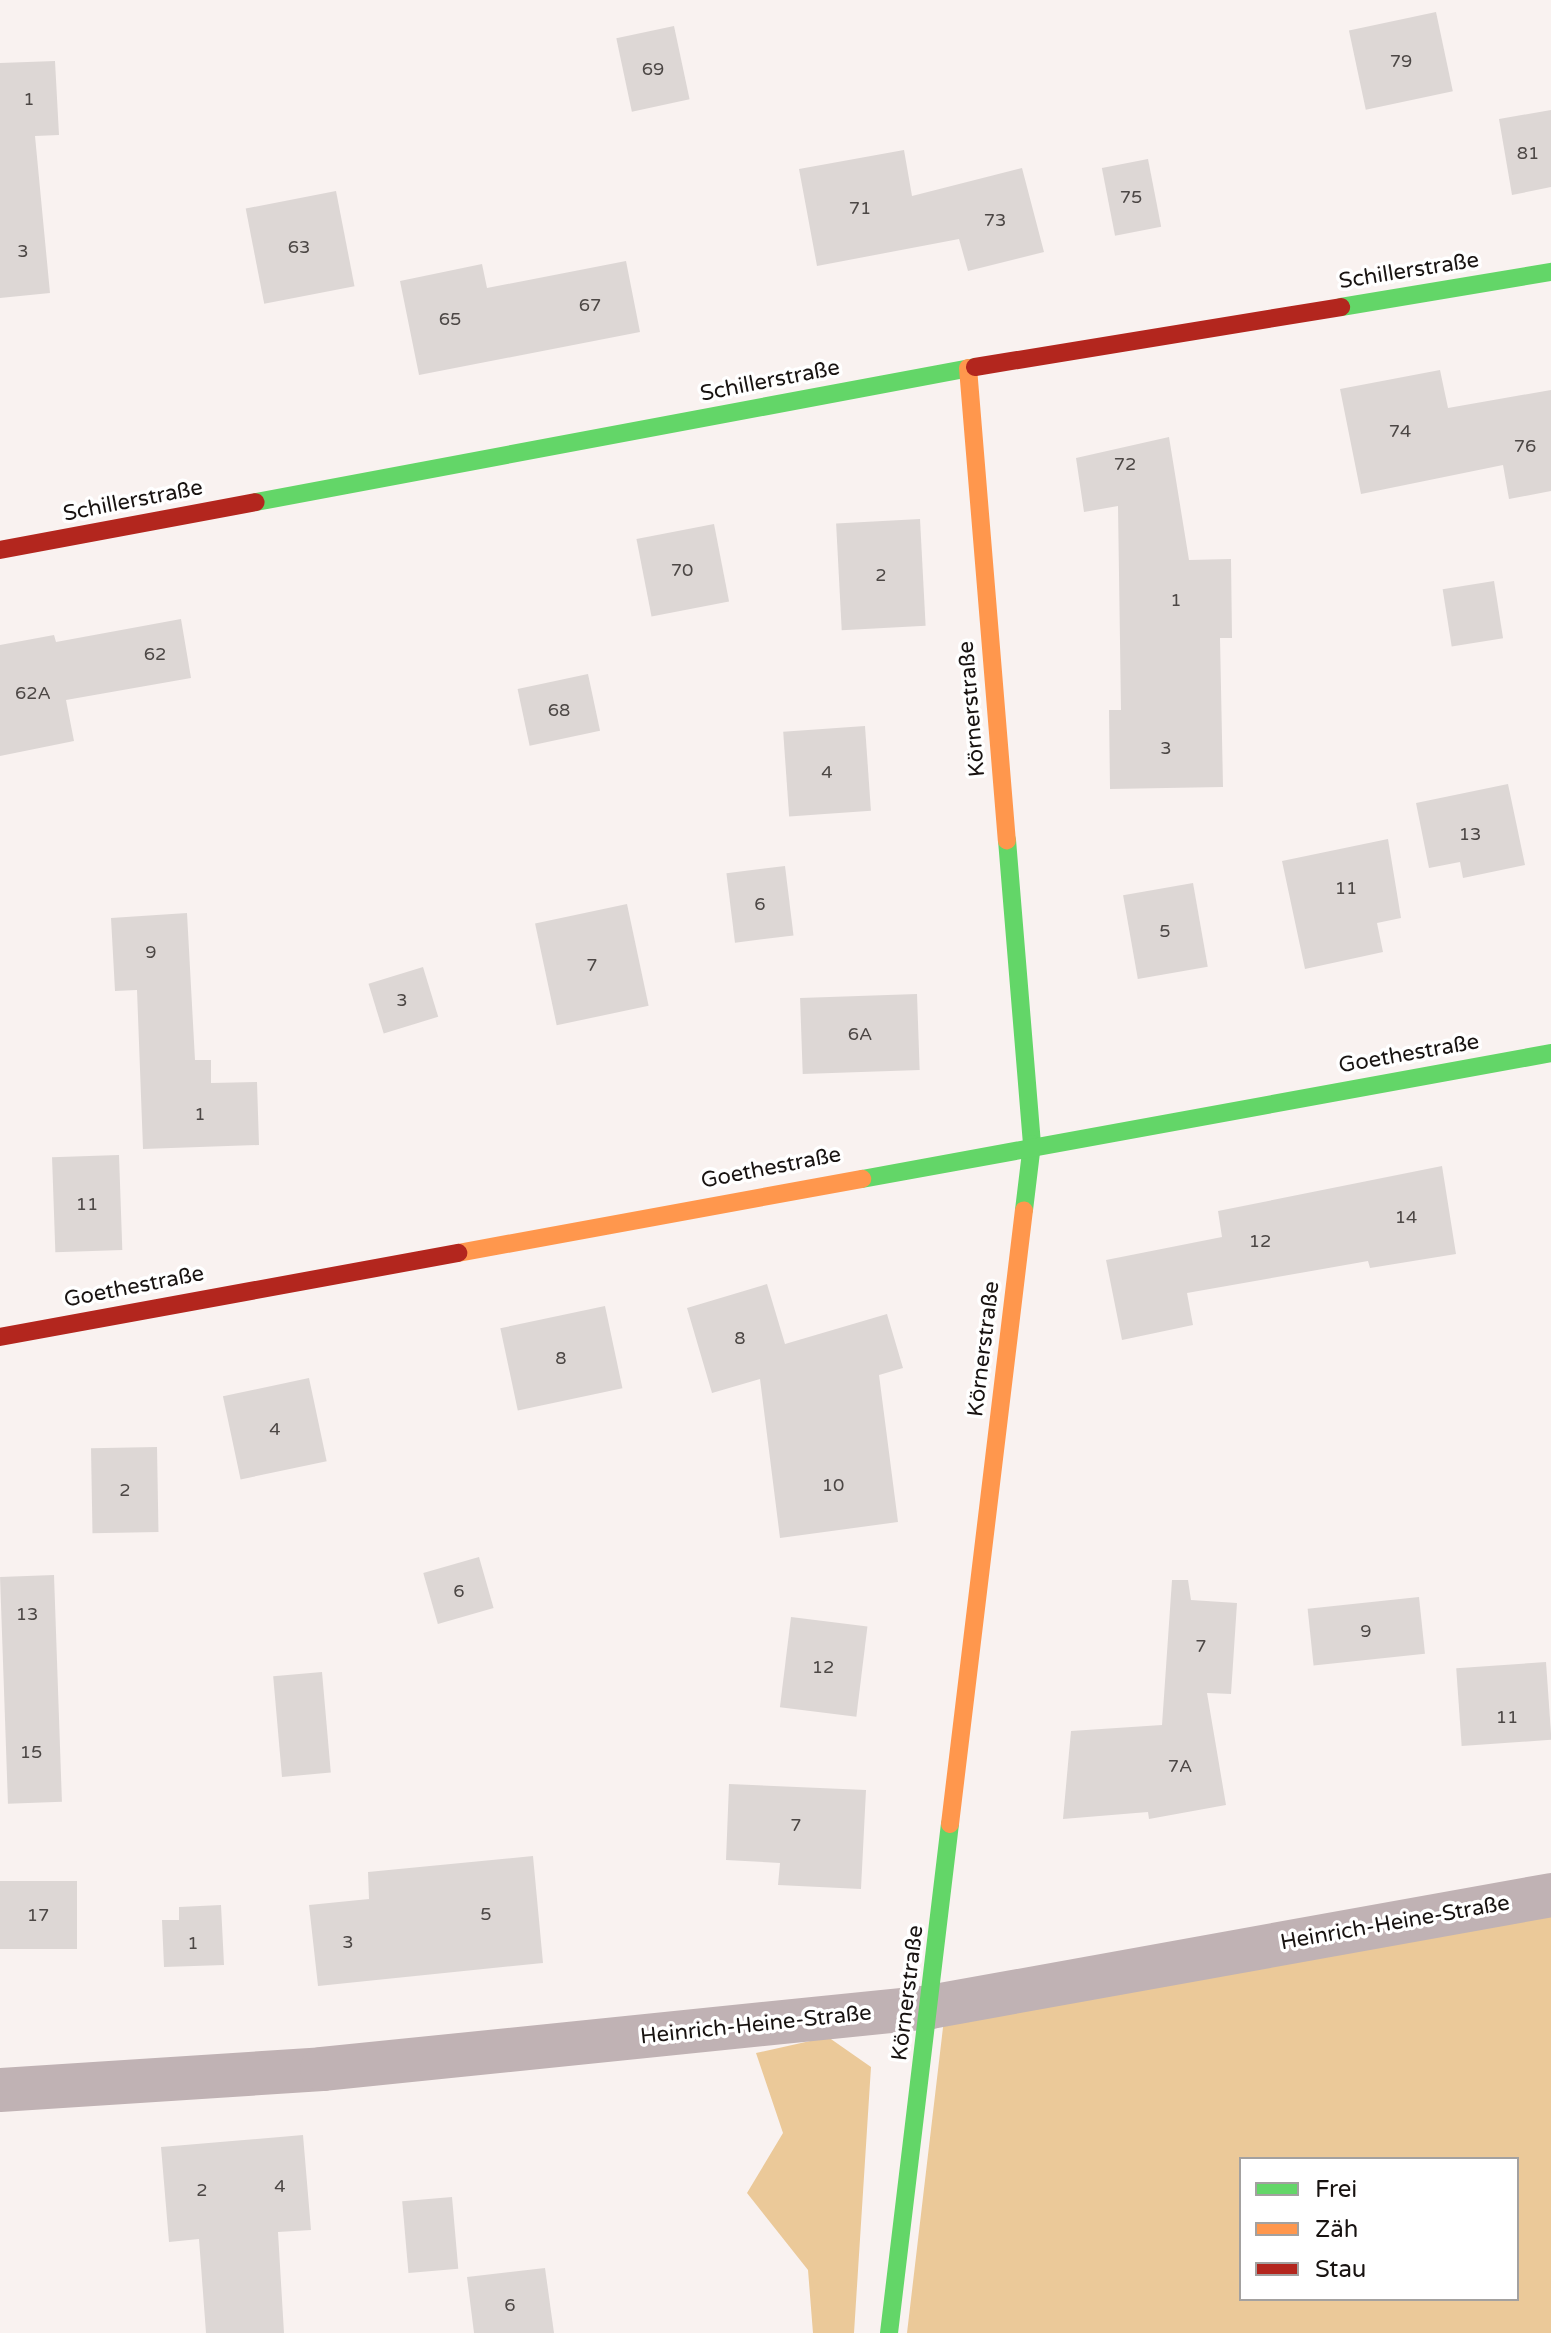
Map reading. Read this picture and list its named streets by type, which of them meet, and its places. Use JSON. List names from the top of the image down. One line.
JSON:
{"streets":{"street":["Schillerstraße","Körnerstraße","Goethestraße","Heinrich-Heine-Straße"]},"crossings":[["Schillerstraße","Körnerstraße"],["Körnerstraße","Goethestraße"],["Körnerstraße","Heinrich-Heine-Straße"]],"house_numbers":["79","69","1","81","75","71","73","63","3","67","65","74","76","72","70","2","1","62","62A","68","3","4","13","11","6","5","9","7","3","6A","1","11","14","12","8","8","4","10","2","6","13","9","7","12","11","15","7A","7","5","17","3","1","4","2","6"],"legend":["Frei","Zäh","Stau"]}
